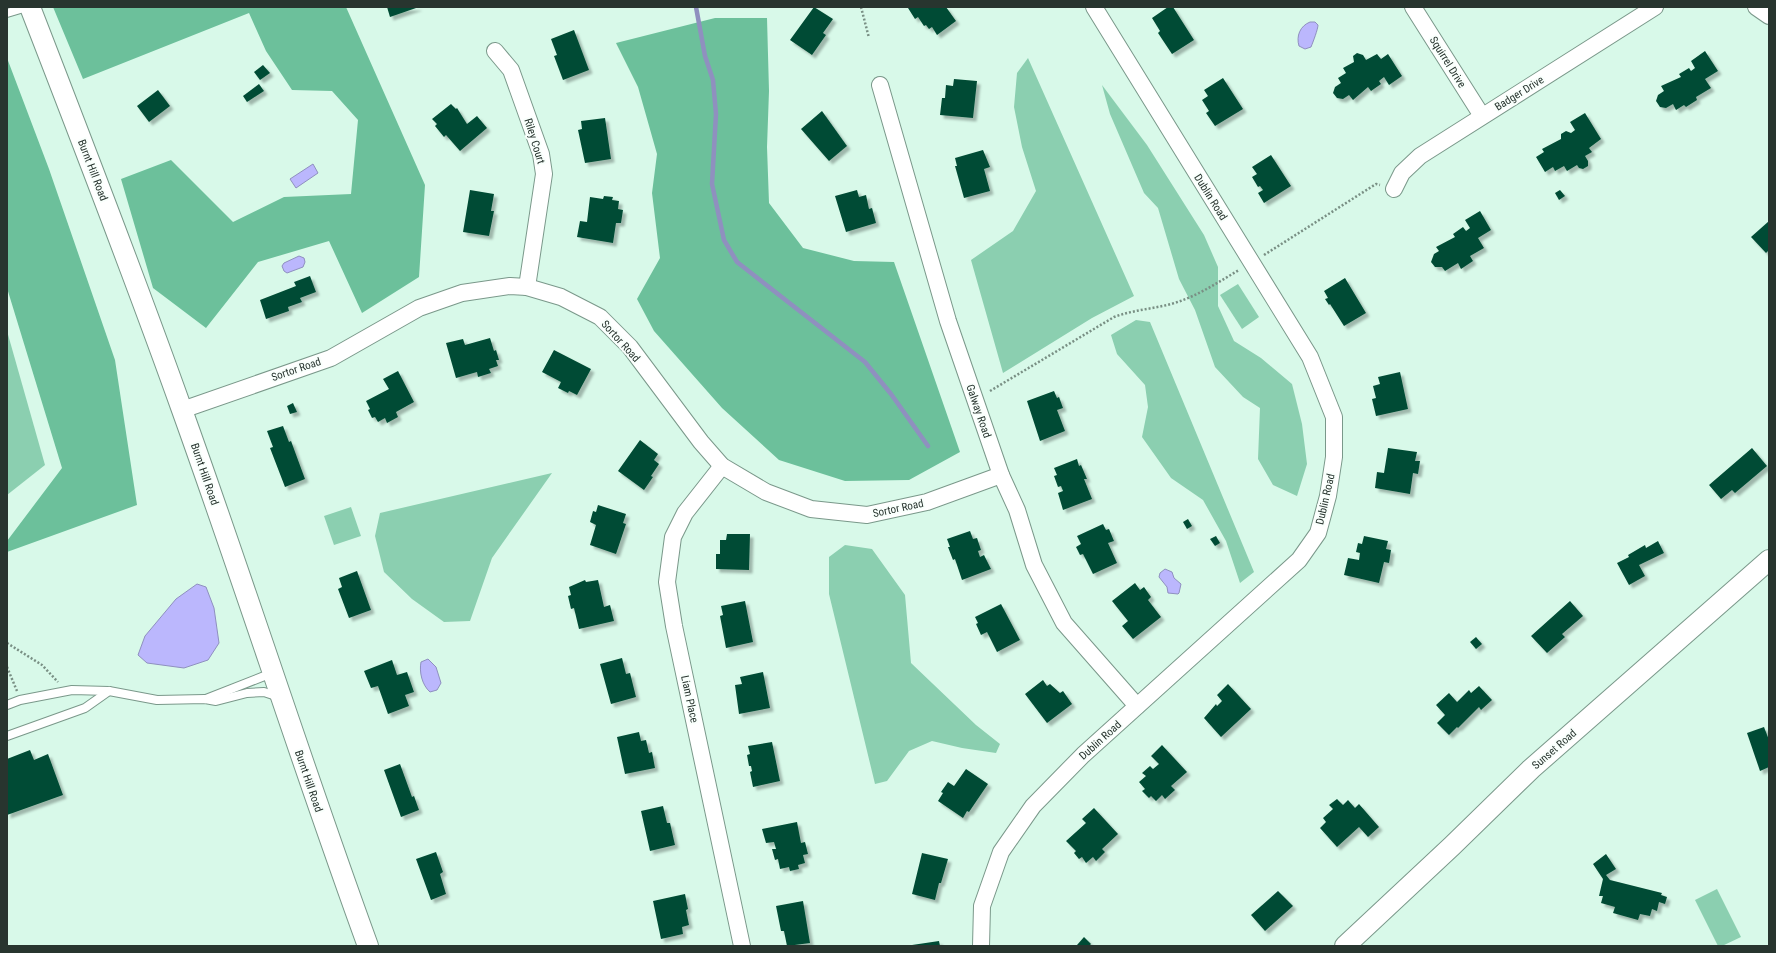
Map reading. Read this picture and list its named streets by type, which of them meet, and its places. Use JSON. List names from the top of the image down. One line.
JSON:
{"streets":{"street":["Squirrel Drive","Badger Drive","Riley Court","Burnt Hill Road","Dublin Road","Sortor Road","Galway Road","Liam Place","Sunset Road"]},"crossings":[["Squirrel Drive","Badger Drive"],["Riley Court","Sortor Road"],["Burnt Hill Road","Sortor Road"],["Dublin Road","Galway Road"],["Sortor Road","Galway Road"],["Sortor Road","Liam Place"]]}
